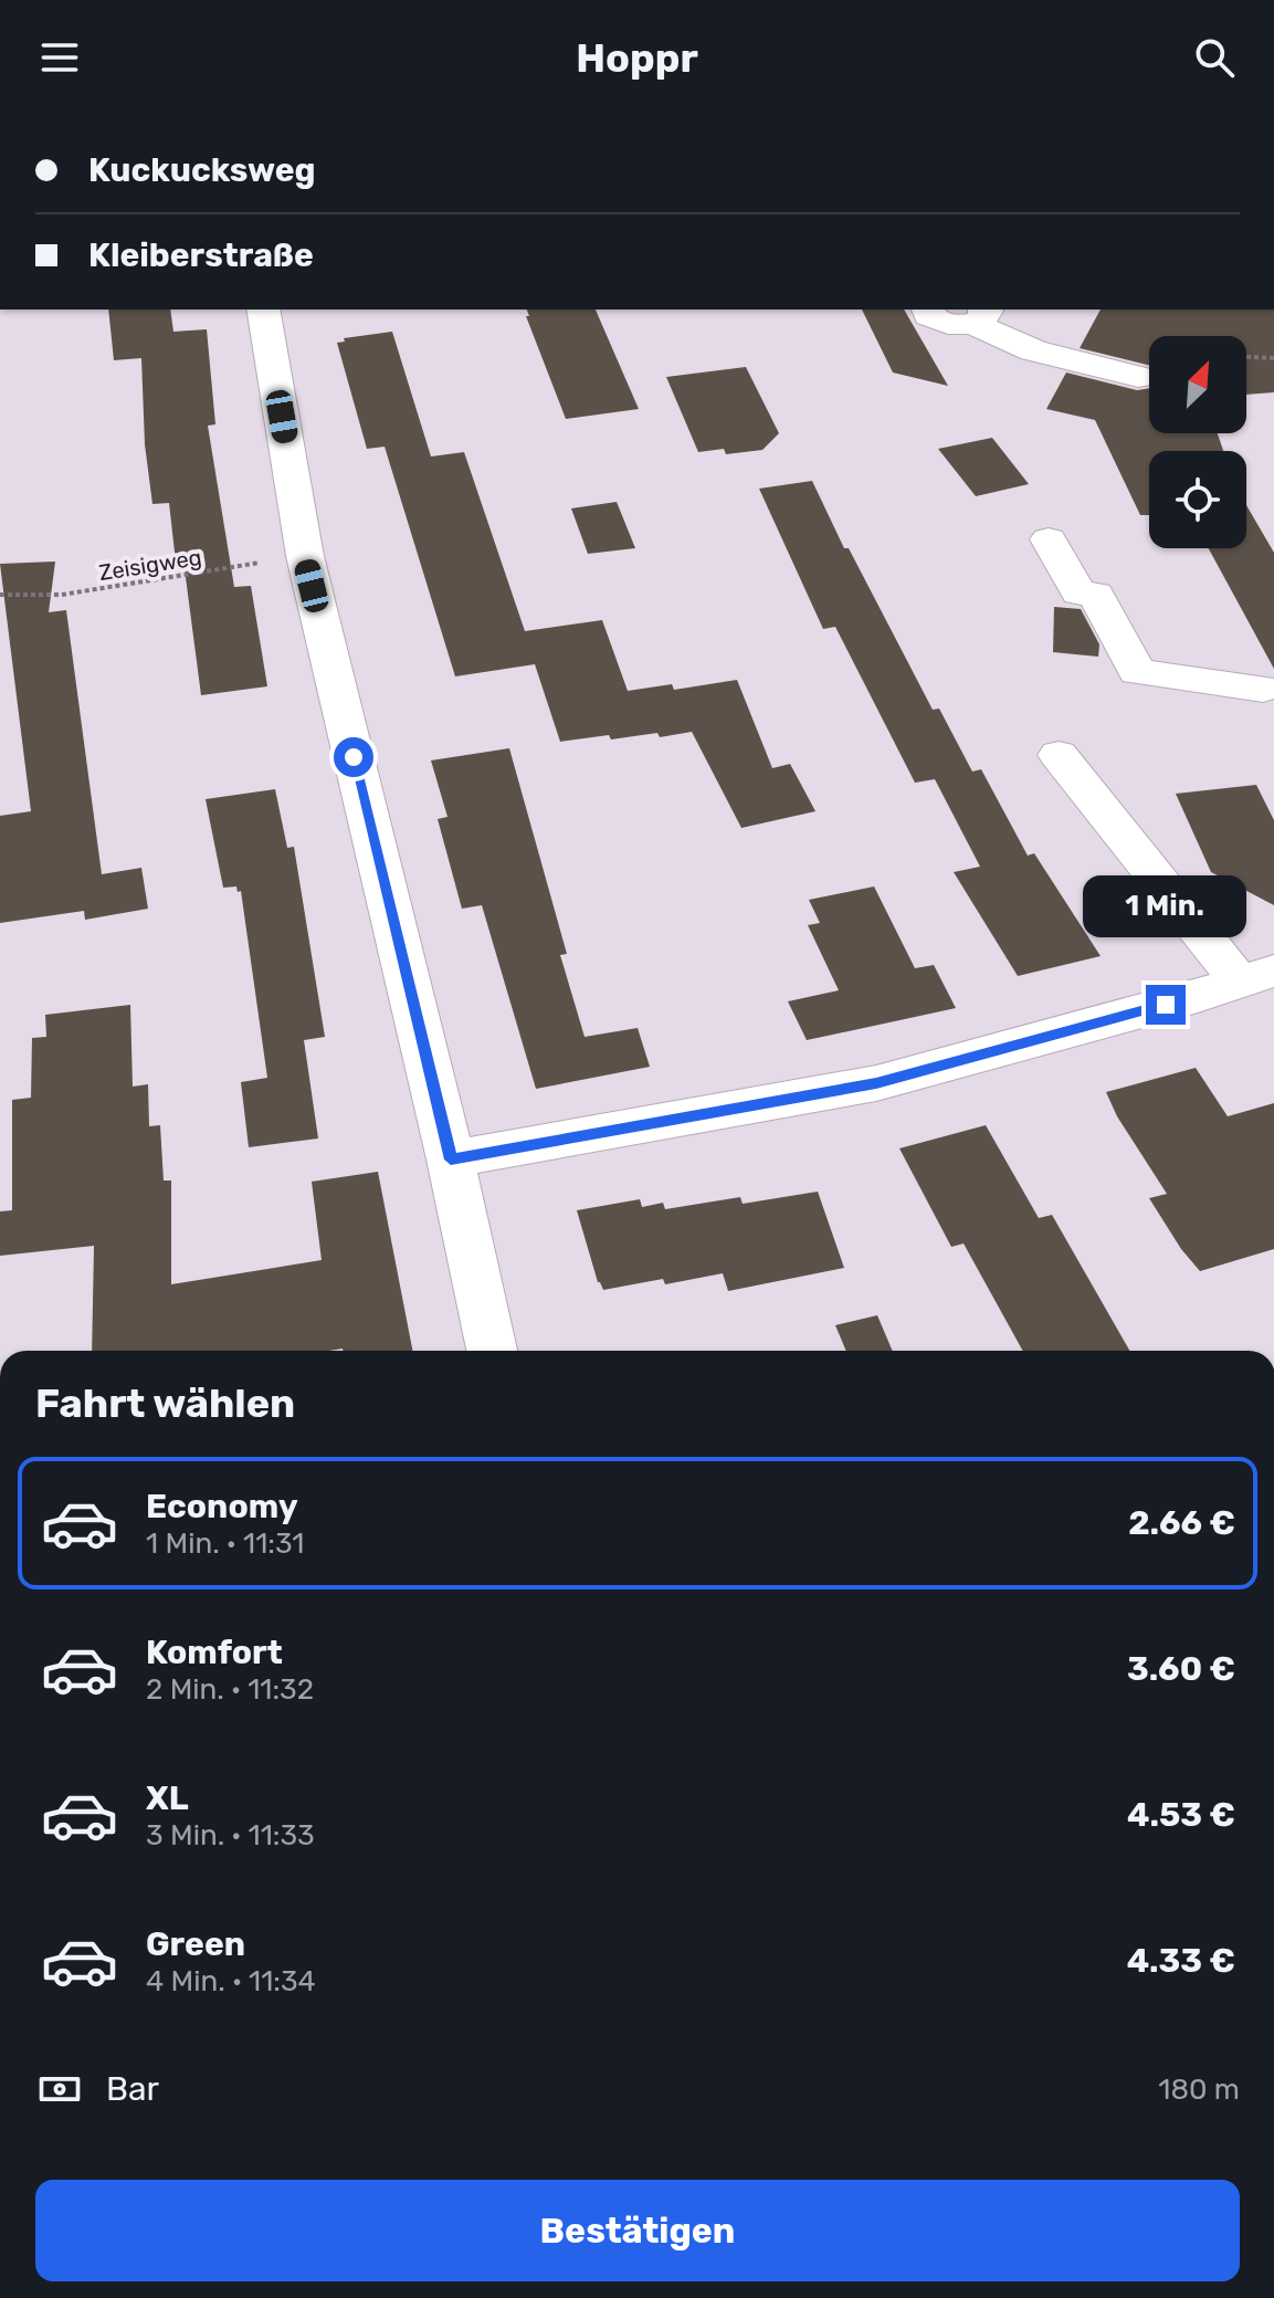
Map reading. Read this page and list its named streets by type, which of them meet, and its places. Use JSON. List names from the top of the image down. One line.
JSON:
{"streets":{"path":["Zeisigweg"]},"north":"top right","page":{"header":"Hoppr","banner":["Kuckucksweg","Kleiberstraße"],"bubble":"1 Min.","heading":"Fahrt wählen","list":[{"name":"Economy","note":"1 Min. · 11:31","value":"2.66 €"},{"name":"Komfort","note":"2 Min. · 11:32","value":"3.60 €"},{"name":"XL","note":"3 Min. · 11:33","value":"4.53 €"},{"name":"Green","note":"4 Min. · 11:34","value":"4.33 €"}],"pay":["Bar","180 m"],"buttons":"Bestätigen"}}
